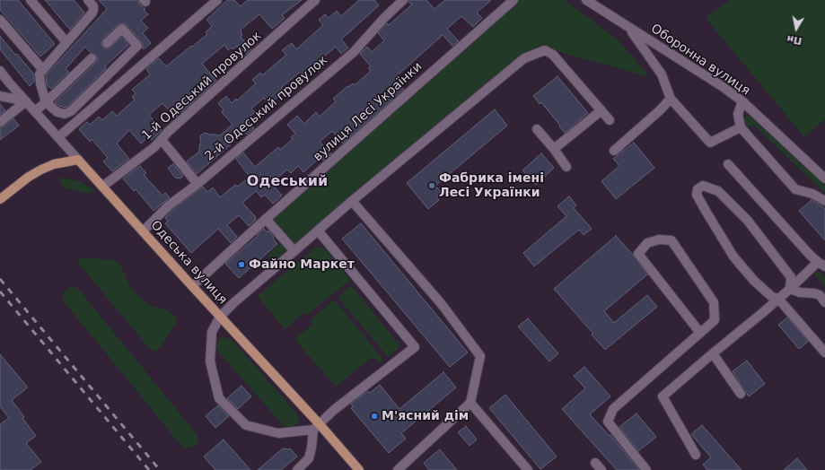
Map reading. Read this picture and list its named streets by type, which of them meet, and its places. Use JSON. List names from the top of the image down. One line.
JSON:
{"streets":{"main road":["Одеська вулиця"],"street":["Оборонна вулиця","1-й Одеський провулок","2-й Одеський провулок","вулиця Лесі Українки"]},"crossings":[["1-й Одеський провулок","Одеська вулиця"],["2-й Одеський провулок","Одеська вулиця"],["вулиця Лесі Українки","Одеська вулиця"]],"districts":["Одеський"],"places":["Фабрика імені Лесі Українки","Файно Маркет","М'ясний дім"],"north":"bottom"}
